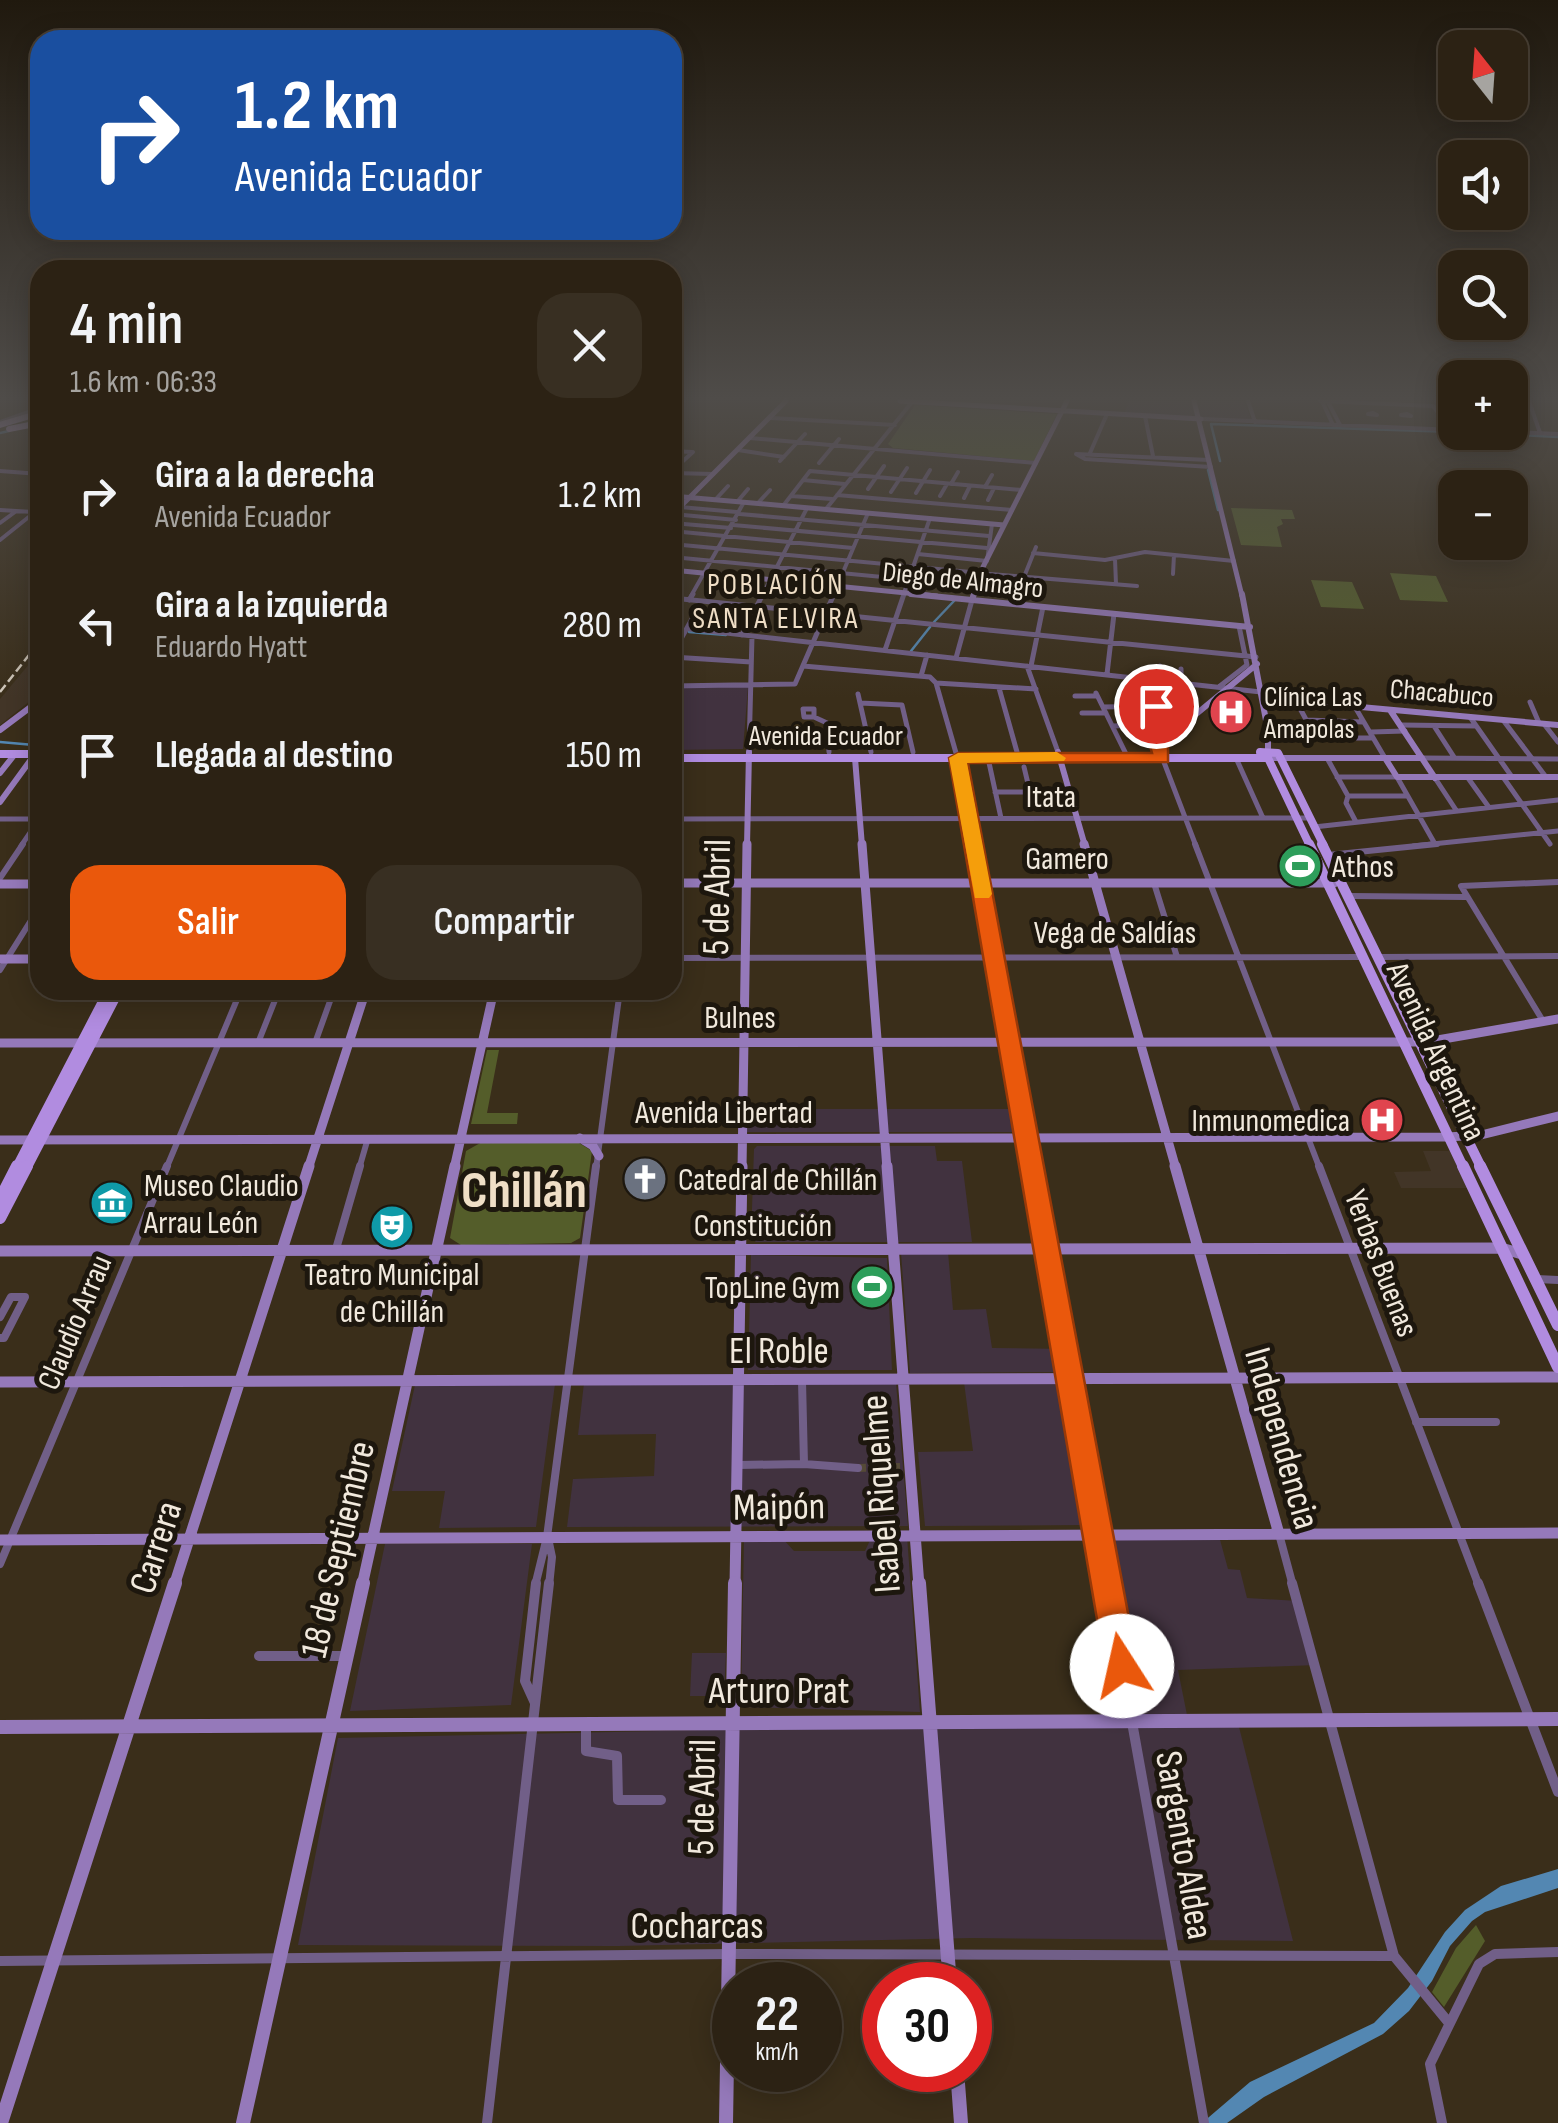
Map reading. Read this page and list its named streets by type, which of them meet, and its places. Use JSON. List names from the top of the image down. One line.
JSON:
{"streets":{"main road":["Avenida Ecuador","Avenida Argentina"],"street":["Diego de Almagro","Chacabuco","Itata","Gamero","5 de Abril","Vega de Saldías","Bulnes","Avenida Libertad","Constitución","Yerbas Buenas","Claudio Arrau","El Roble","Independencia","Isabel Riquelme","Maipón","Carrera","18 de Septiembre","Arturo Prat","Sargento Aldea","Cocharcas"]},"crossings":[["Avenida Ecuador","5 de Abril"],["Avenida Ecuador","Avenida Argentina"],["Avenida Ecuador","Yerbas Buenas"],["Avenida Ecuador","Independencia"],["Avenida Ecuador","Isabel Riquelme"],["Avenida Ecuador","Sargento Aldea"],["Itata","5 de Abril"],["Itata","Avenida Argentina"],["Itata","Yerbas Buenas"],["Itata","Independencia"],["Itata","Isabel Riquelme"],["Itata","Sargento Aldea"],["Gamero","5 de Abril"],["Gamero","Avenida Argentina"],["Gamero","Yerbas Buenas"],["Gamero","Independencia"],["Gamero","Isabel Riquelme"],["Gamero","Sargento Aldea"],["5 de Abril","Vega de Saldías"],["5 de Abril","Bulnes"],["5 de Abril","Avenida Libertad"],["5 de Abril","Constitución"],["5 de Abril","El Roble"],["5 de Abril","Maipón"],["5 de Abril","Arturo Prat"],["5 de Abril","Cocharcas"],["Vega de Saldías","Avenida Argentina"],["Vega de Saldías","Yerbas Buenas"],["Vega de Saldías","Independencia"],["Vega de Saldías","Isabel Riquelme"],["Vega de Saldías","Sargento Aldea"],["Bulnes","Avenida Argentina"],["Bulnes","Yerbas Buenas"],["Bulnes","Claudio Arrau"],["Bulnes","Independencia"],["Bulnes","Isabel Riquelme"],["Bulnes","Carrera"],["Bulnes","18 de Septiembre"],["Bulnes","Sargento Aldea"],["Avenida Argentina","Avenida Libertad"],["Avenida Argentina","Constitución"],["Avenida Libertad","Constitución"],["Avenida Libertad","Yerbas Buenas"],["Avenida Libertad","Claudio Arrau"],["Avenida Libertad","Independencia"],["Avenida Libertad","Isabel Riquelme"],["Avenida Libertad","Carrera"],["Avenida Libertad","18 de Septiembre"],["Avenida Libertad","Sargento Aldea"],["Constitución","Yerbas Buenas"],["Constitución","Claudio Arrau"],["Constitución","Independencia"],["Constitución","Isabel Riquelme"],["Constitución","Carrera"],["Constitución","18 de Septiembre"],["Constitución","Sargento Aldea"],["Yerbas Buenas","El Roble"],["Yerbas Buenas","Maipón"],["Yerbas Buenas","Arturo Prat"],["Claudio Arrau","El Roble"],["Claudio Arrau","Maipón"],["El Roble","Independencia"],["El Roble","Isabel Riquelme"],["El Roble","Carrera"],["El Roble","18 de Septiembre"],["El Roble","Sargento Aldea"],["Independencia","Maipón"],["Independencia","Arturo Prat"],["Independencia","Cocharcas"],["Isabel Riquelme","Maipón"],["Isabel Riquelme","Arturo Prat"],["Isabel Riquelme","Cocharcas"],["Maipón","Carrera"],["Maipón","18 de Septiembre"],["Maipón","Sargento Aldea"],["Carrera","Arturo Prat"],["Carrera","Cocharcas"],["18 de Septiembre","Arturo Prat"],["18 de Septiembre","Cocharcas"],["Arturo Prat","Sargento Aldea"],["Sargento Aldea","Cocharcas"]],"districts":["POBLACIÓN SANTA ELVIRA","Chillán"],"places":{"hospital":["Clínica Las Amapolas","Inmunomedica"],"sports":["Athos","TopLine Gym"],"church":["Catedral de Chillán"],"museum":["Museo Claudio Arrau León"],"theatre":["Teatro Municipal de Chillán"]},"north":"top","page":{"map_buttons":["+","−"],"turn":["1.2 km","Avenida Ecuador"],"heading":["4 min","1.6 km · 06:33"],"list":[{"name":"Gira a la derecha","note":"Avenida Ecuador","value":"1.2 km"},{"name":"Gira a la izquierda","note":"Eduardo Hyatt","value":"280 m"},{"name":"Llegada al destino","value":"150 m"}],"buttons":["Salir","Compartir"],"speed":"22 km/h","limit":"30"}}
